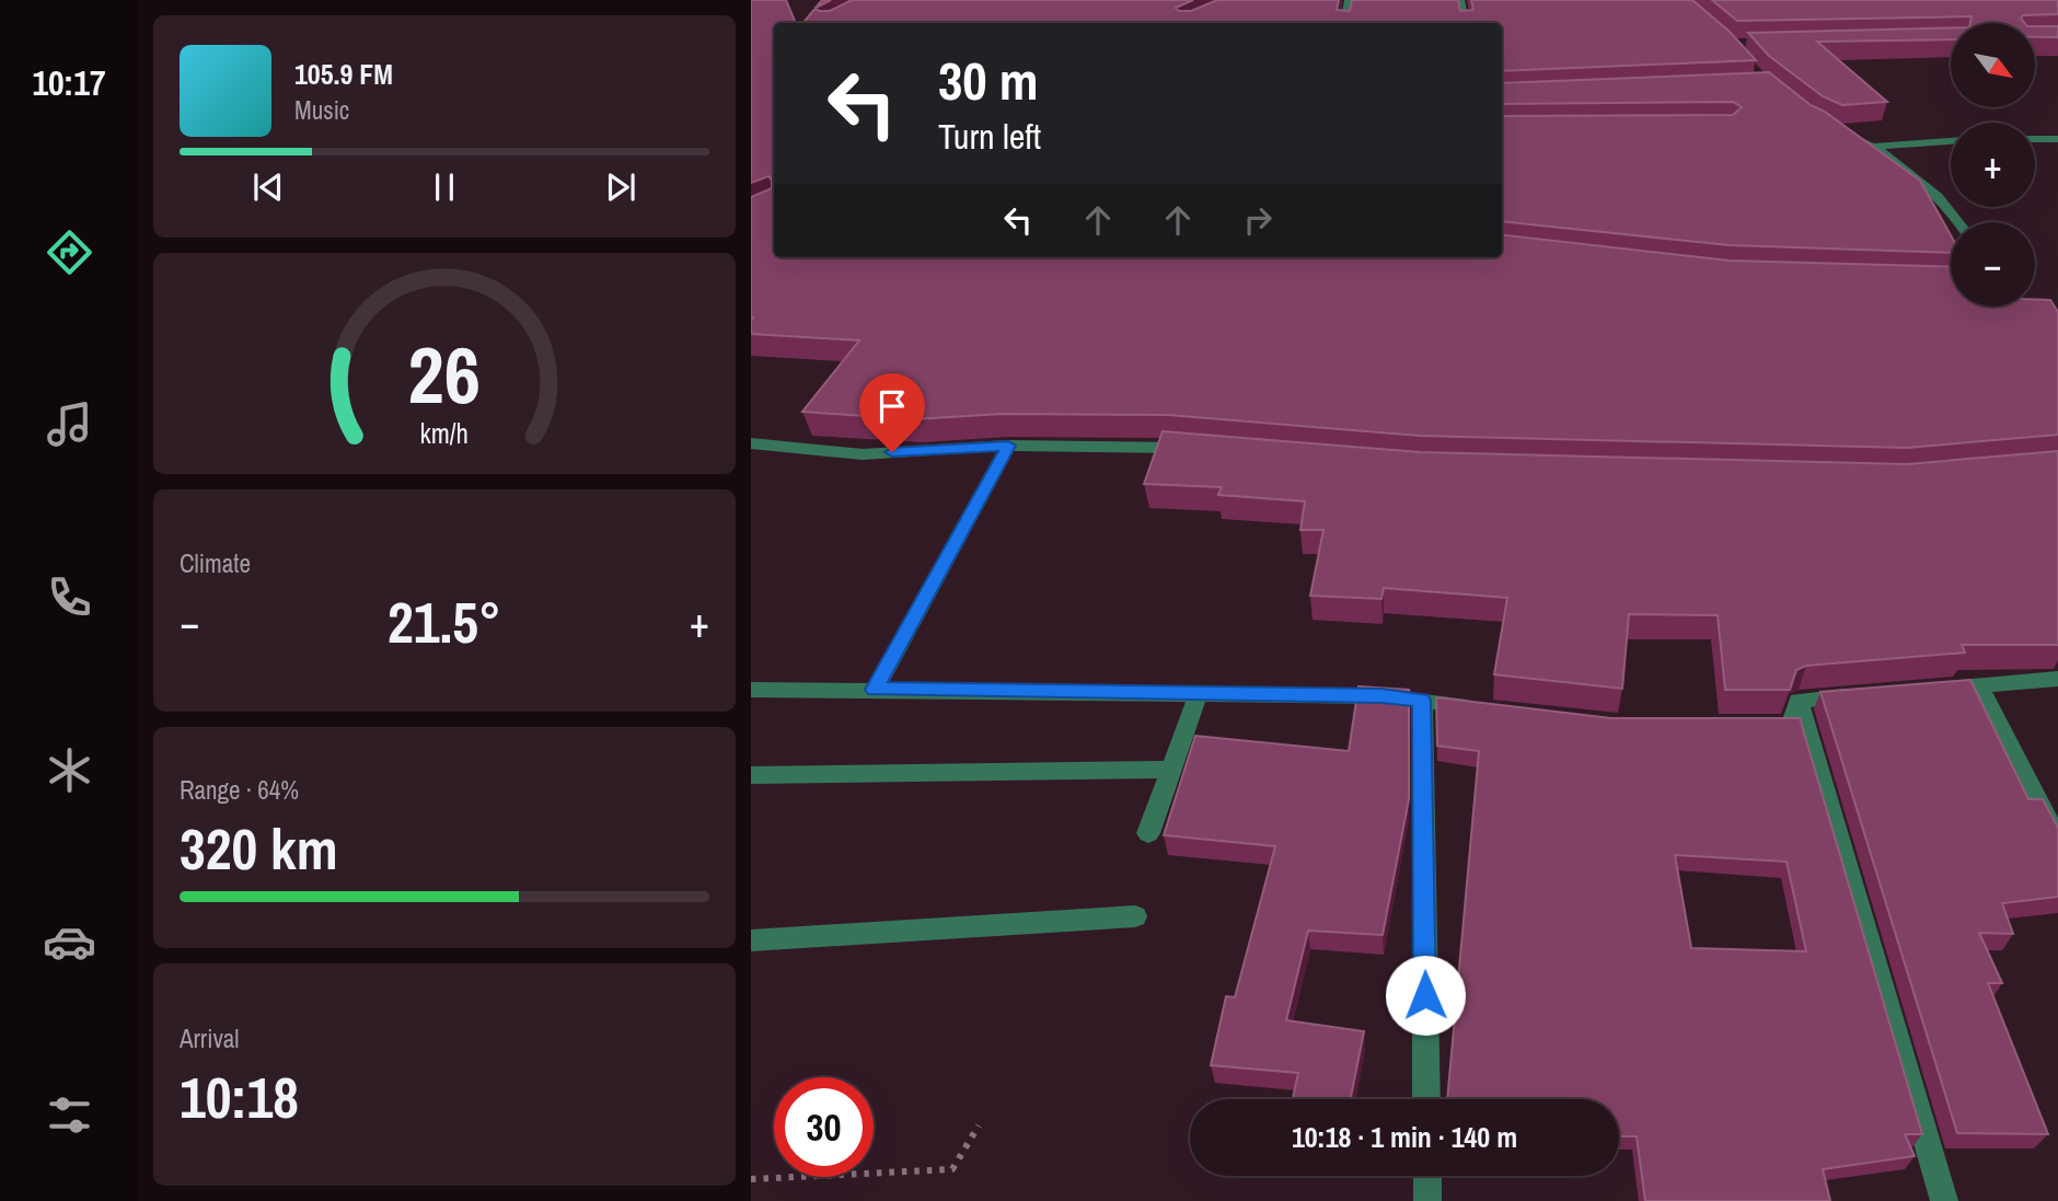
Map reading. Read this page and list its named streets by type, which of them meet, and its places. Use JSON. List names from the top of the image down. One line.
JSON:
{"north":"bottom right","page":{"tabs":"10:17","map_buttons":["+","−"],"turn":["30 m","Turn left"],"song":["105.9 FM","Music"],"tile":["Climate",["Range · 64%","320 km"],["Arrival","10:18"]],"heat":["−","21.5°","+"],"limit":"30","trip":"10:18 · 1 min · 140 m","gauge":["26","km/h"]}}
